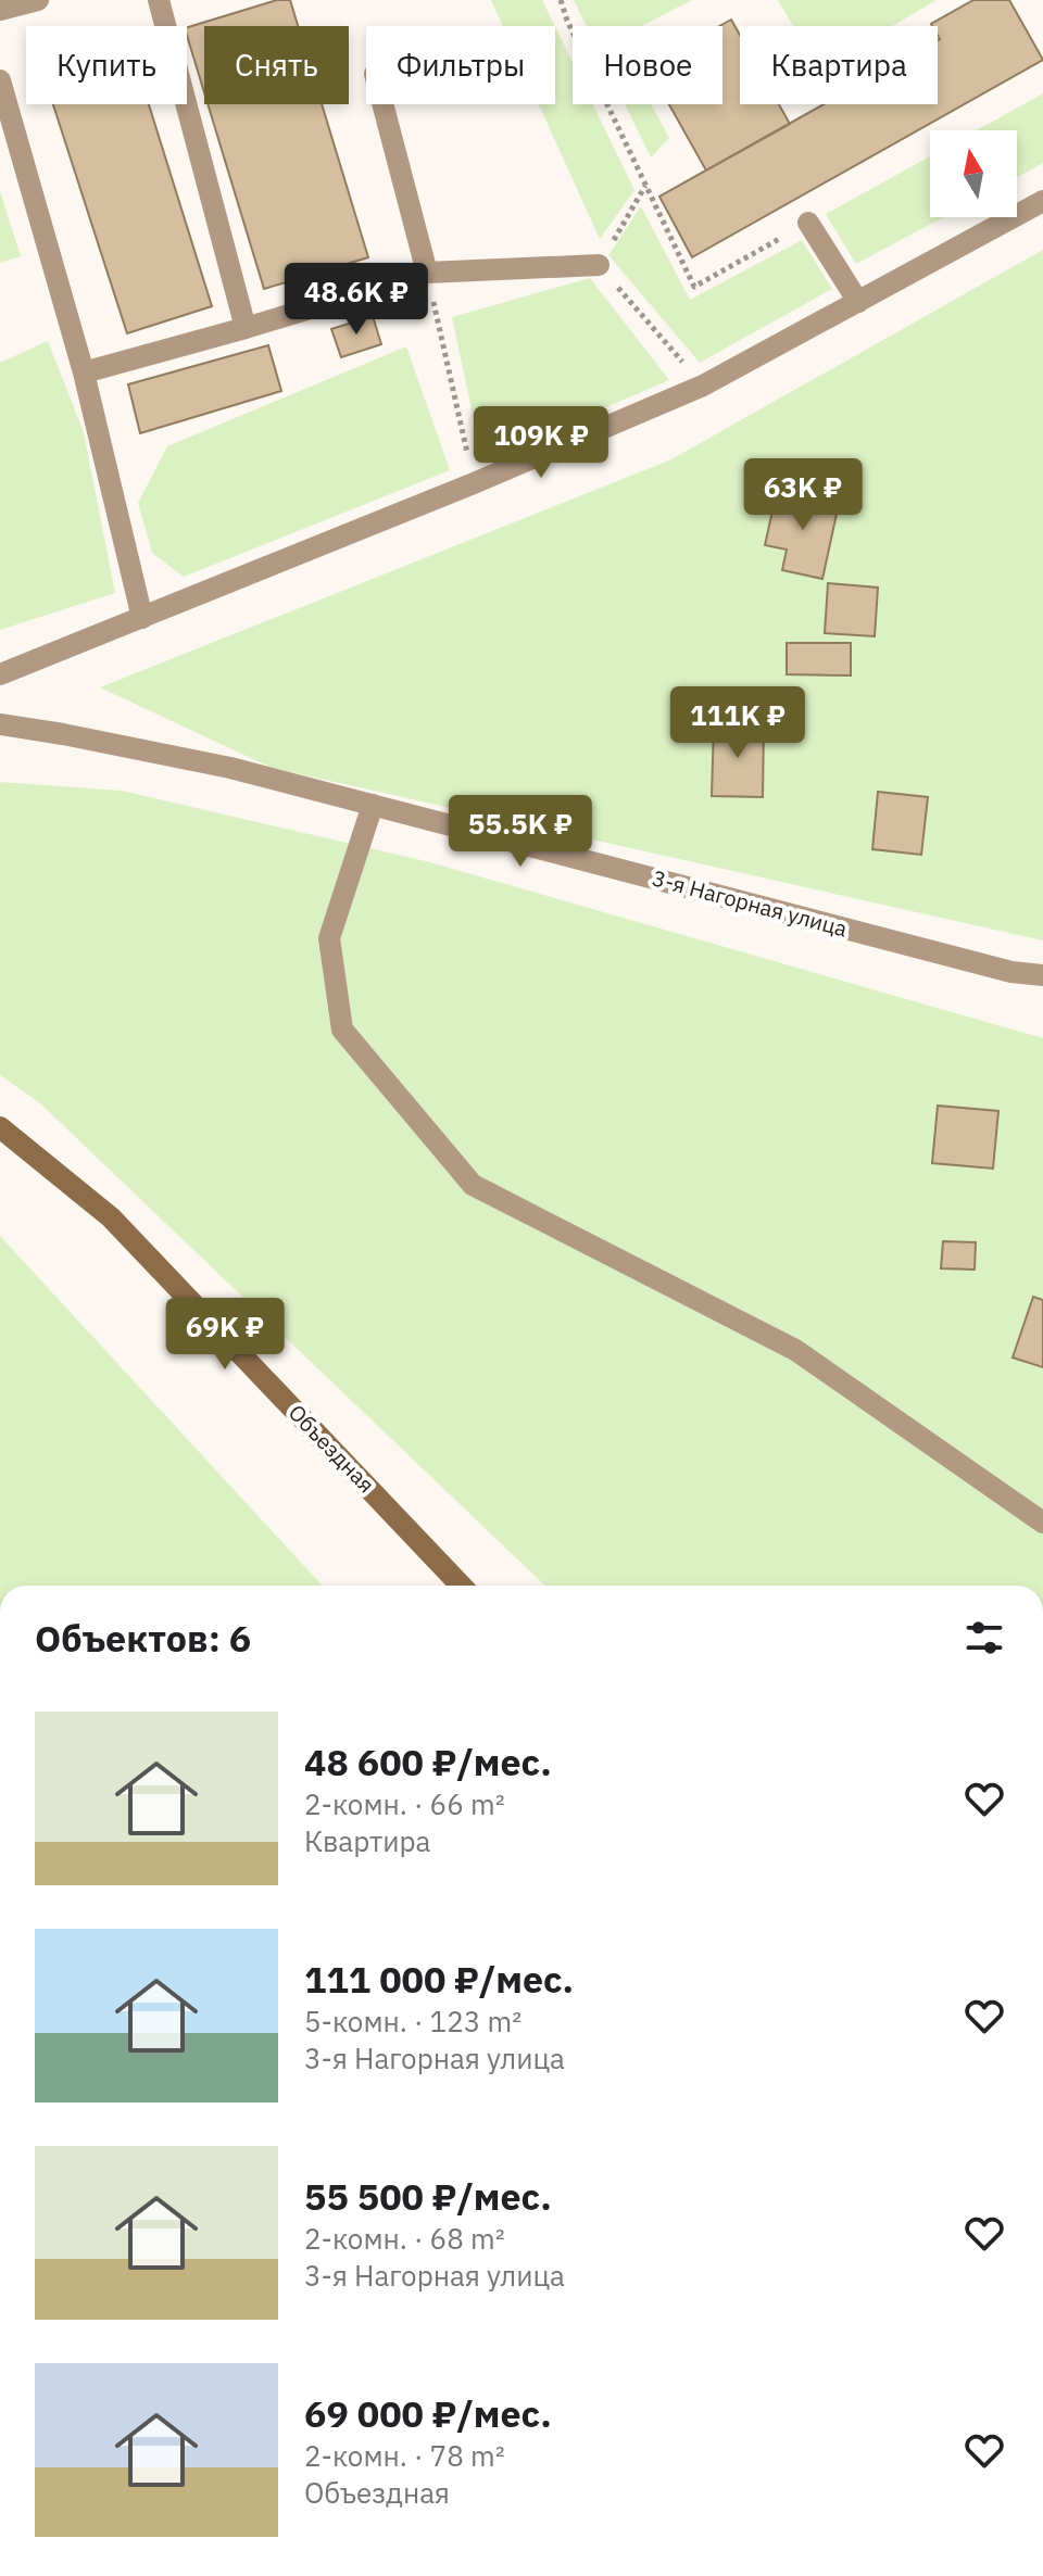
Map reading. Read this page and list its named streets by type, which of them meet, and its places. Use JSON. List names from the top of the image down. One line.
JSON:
{"streets":{"street":["3-я Нагорная улица","Объездная"]},"north":"top","page":{"chip":["Купить","Снять","Фильтры","Новое","Квартира"],"price":["48.6K ₽","109K ₽","63K ₽","111K ₽","55.5K ₽","69K ₽"],"heading":"Объектов: 6","list":[{"name":"48 600 ₽/мес.","note":"2-комн. · 66 m² · Квартира"},{"name":"111 000 ₽/мес.","note":"5-комн. · 123 m² · 3-я Нагорная улица"},{"name":"55 500 ₽/мес.","note":"2-комн. · 68 m² · 3-я Нагорная улица"},{"name":"69 000 ₽/мес.","note":"2-комн. · 78 m² · Объездная"}]}}
